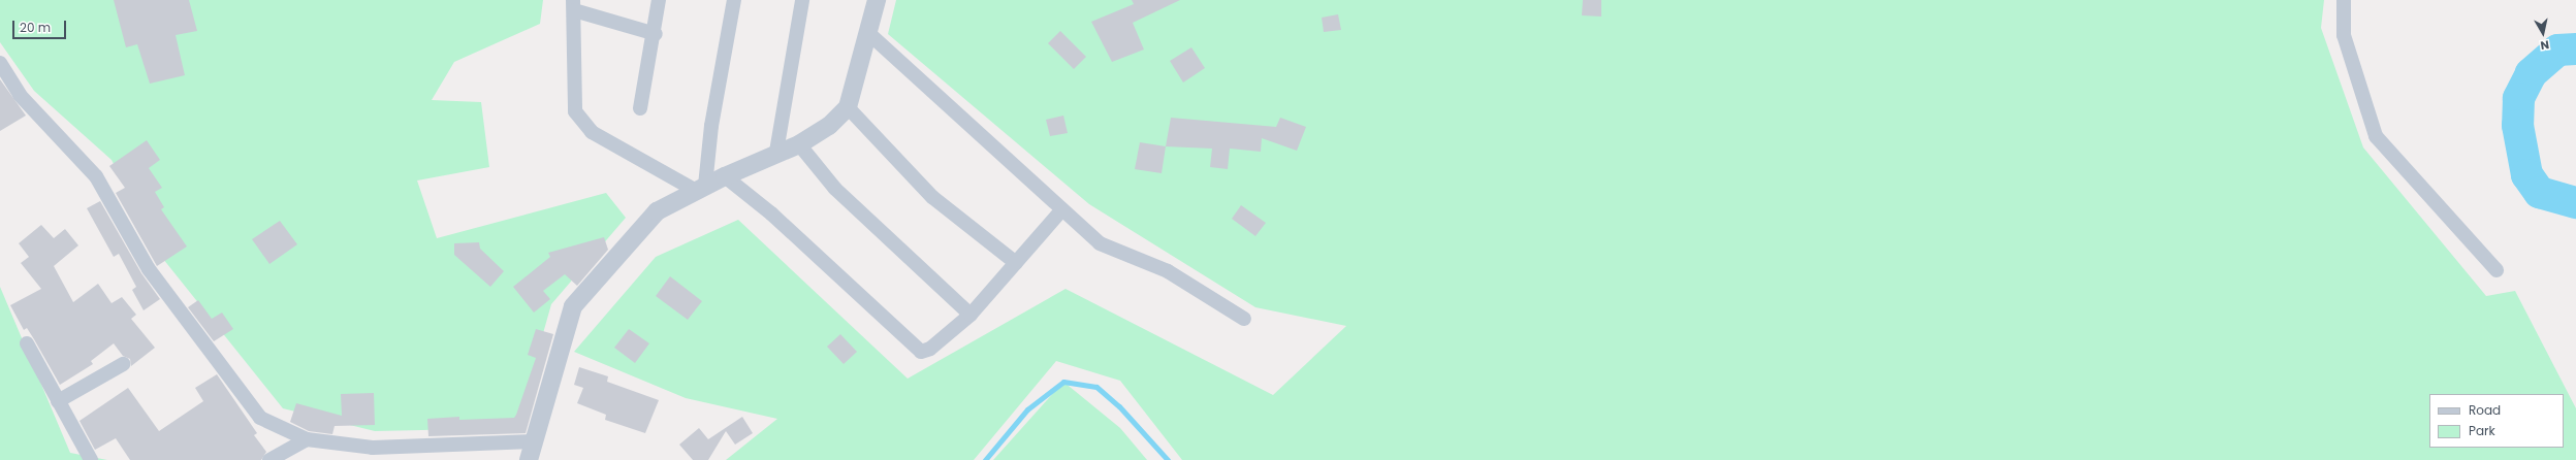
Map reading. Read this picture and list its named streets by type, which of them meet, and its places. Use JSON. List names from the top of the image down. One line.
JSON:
{"legend":["Road","Park"],"scale_bar":"20 m","north":"bottom"}
